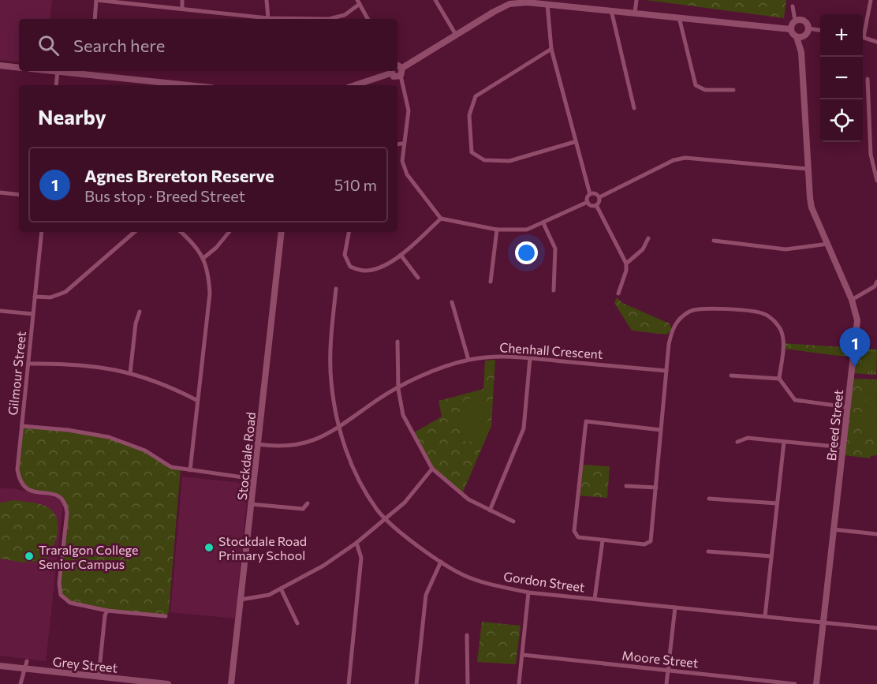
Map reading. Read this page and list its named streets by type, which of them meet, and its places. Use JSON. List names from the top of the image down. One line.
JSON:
{"streets":{"street":["Chenhall Crescent","Gilmour Street","Breed Street","Stockdale Road","Gordon Street","Moore Street","Grey Street"]},"crossings":[["Chenhall Crescent","Stockdale Road"],["Chenhall Crescent","Gordon Street"],["Breed Street","Gordon Street"]],"places":["Stockdale Road Primary School","Traralgon College Senior Campus"],"page":{"map_buttons":["+","−"],"search":"Search here","heading":"Nearby","list":[{"mark":"1","name":"Agnes Brereton Reserve","note":"Bus stop · Breed Street","value":"510 m"}],"pins":"1"}}
